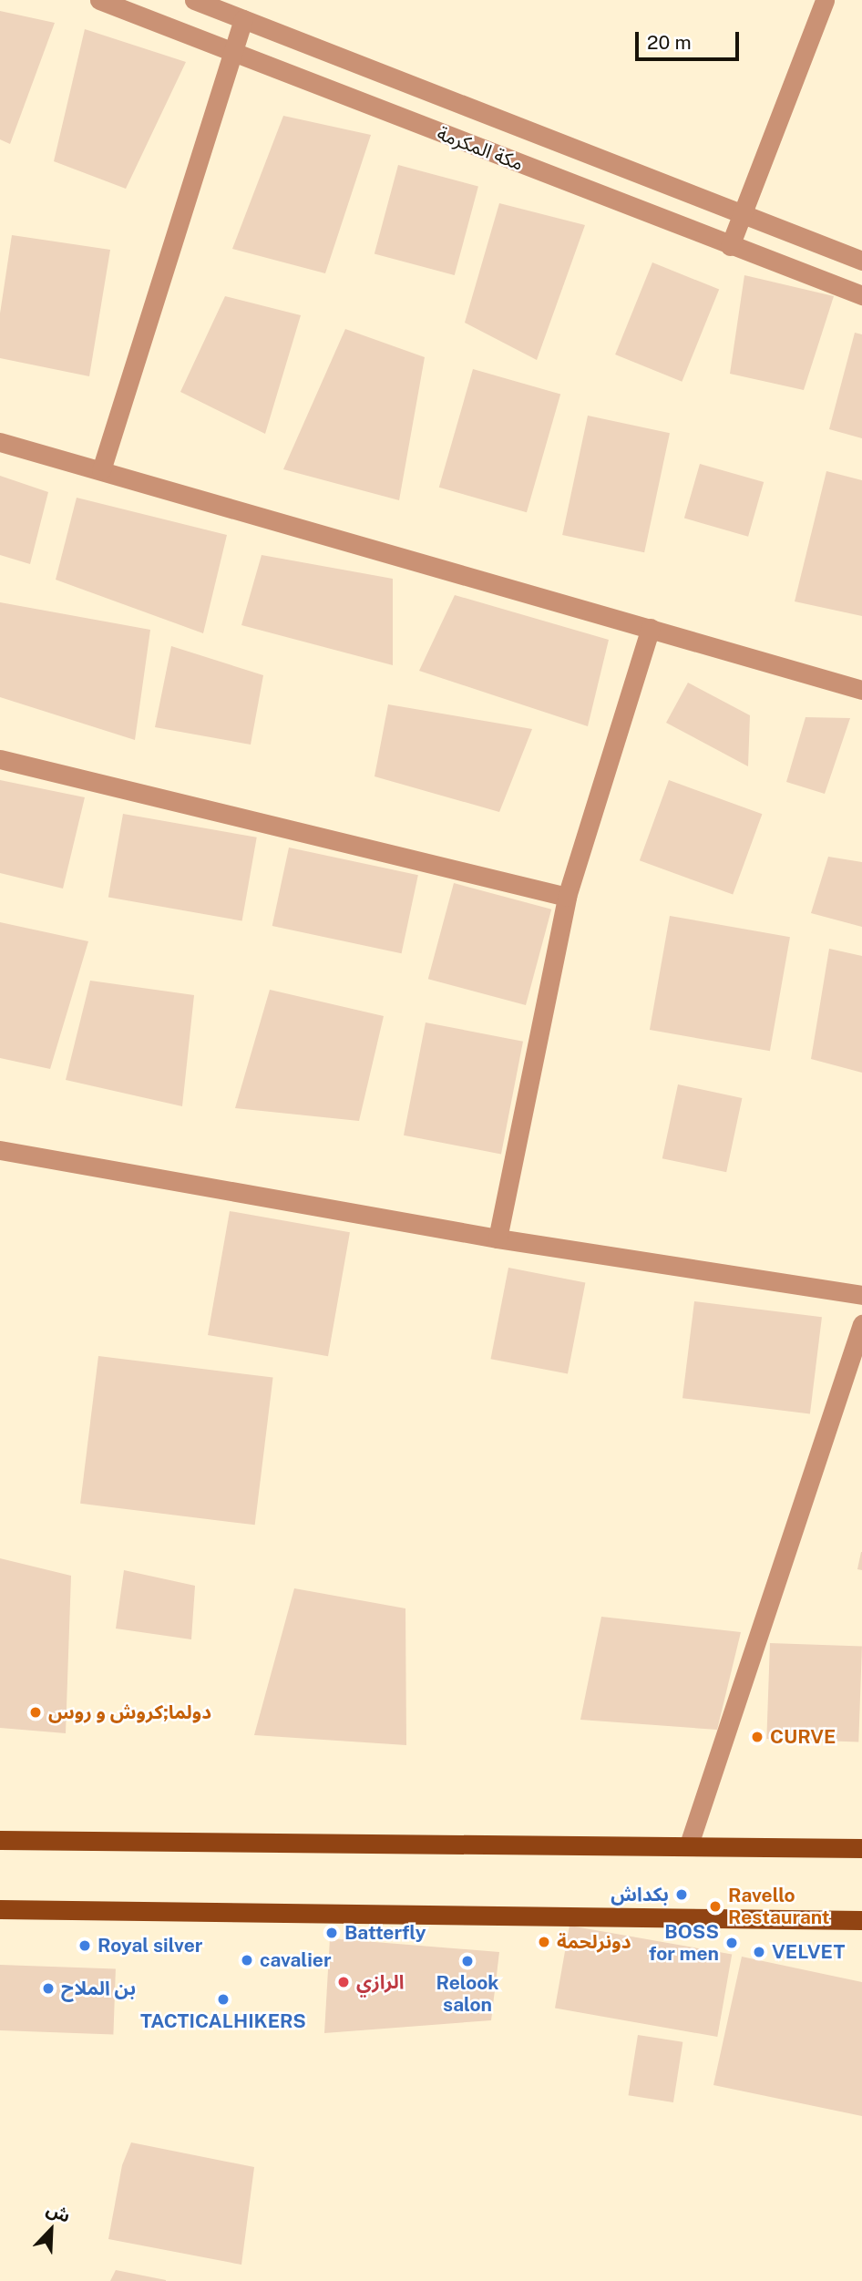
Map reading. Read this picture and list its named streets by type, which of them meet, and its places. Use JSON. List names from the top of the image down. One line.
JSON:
{"streets":{"street":["مكة المكرمة"]},"places":["دولما;كروش و روس","CURVE","بكداش","Ravello Restaurant","Batterfly","دونرلحمة","BOSS for men","Royal silver","VELVET","cavalier","Relook salon","الرازي","بن الملاح","TACTICALHIKERS"],"scale_bar":"20 m","north":"top right"}
